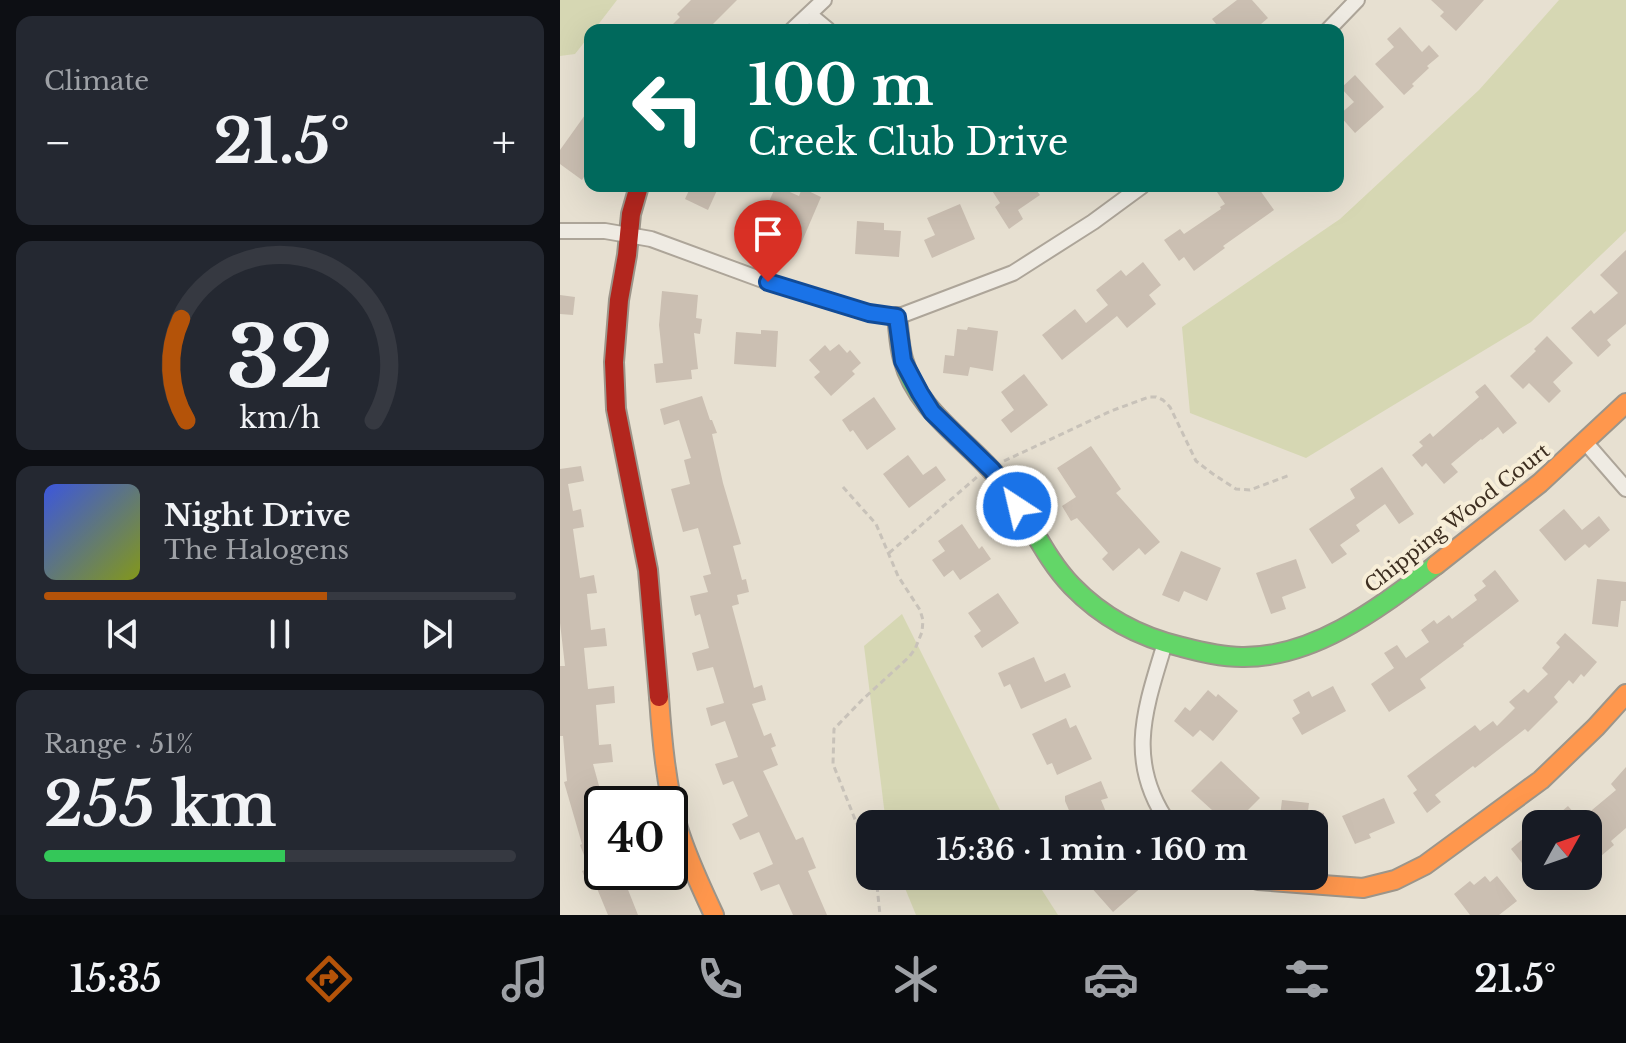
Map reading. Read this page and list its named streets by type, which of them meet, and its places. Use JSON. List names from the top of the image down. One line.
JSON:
{"streets":{"street":["Chipping Wood Court"]},"north":"top right","page":{"tile":["Climate",["Range · 51%","255 km"]],"turn":["100 m","Creek Club Drive"],"heat":["−","21.5°","+"],"song":["Night Drive","The Halogens"],"limit":"40","trip":"15:36 · 1 min · 160 m","tabs":["15:35","21.5°"],"gauge":["32","km/h"]}}
